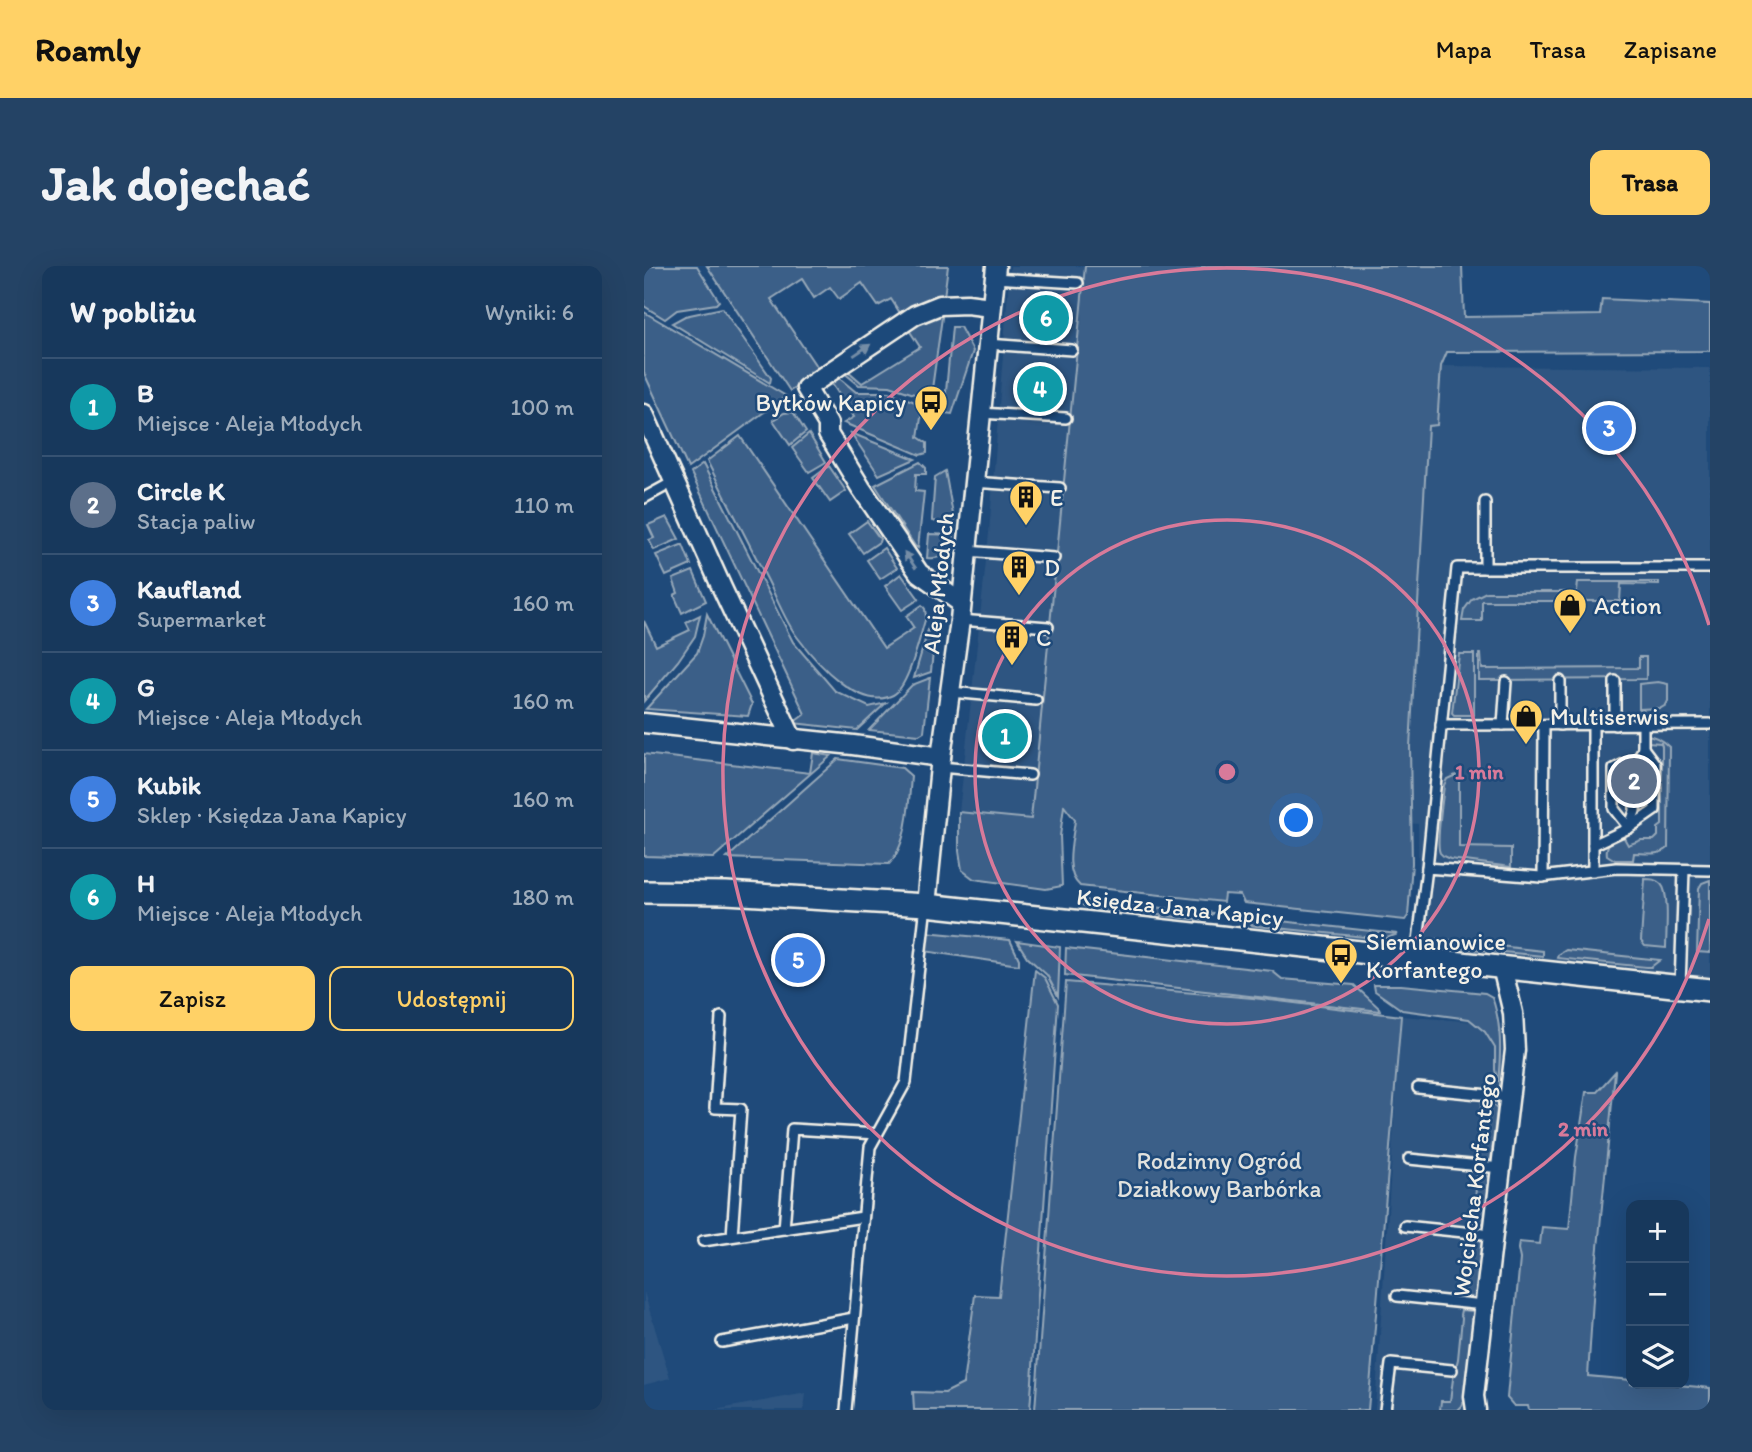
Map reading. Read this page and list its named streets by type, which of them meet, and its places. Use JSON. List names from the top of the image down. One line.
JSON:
{"streets":{"street":["Aleja Młodych","Księdza Jana Kapicy","Wojciecha Korfantego"]},"crossings":[["Aleja Młodych","Księdza Jana Kapicy"],["Księdza Jana Kapicy","Wojciecha Korfantego"]],"parks":["Rodzinny Ogród Działkowy Barbórka"],"places":{"bus stop":["Bytków Kapicy","Siemianowice Korfantego"],"building":["E","D","C"],"shop":["Action","Multiserwis"]},"page":{"header":"Roamly","nav":["Mapa","Trasa","Zapisane"],"buttons":["Trasa",["Zapisz","Udostępnij"]],"title":"Jak dojechać","heading":["W pobliżu","Wyniki: 6"],"pins":["6","4","3","1","2","5"],"list":[{"mark":"1","name":"B","note":"Miejsce · Aleja Młodych","value":"100 m"},{"mark":"2","name":"Circle K","note":"Stacja paliw","value":"110 m"},{"mark":"3","name":"Kaufland","note":"Supermarket","value":"160 m"},{"mark":"4","name":"G","note":"Miejsce · Aleja Młodych","value":"160 m"},{"mark":"5","name":"Kubik","note":"Sklep · Księdza Jana Kapicy","value":"160 m"},{"mark":"6","name":"H","note":"Miejsce · Aleja Młodych","value":"180 m"}],"map_buttons":["+","−"]},"rings":["1 min","2 min"]}
